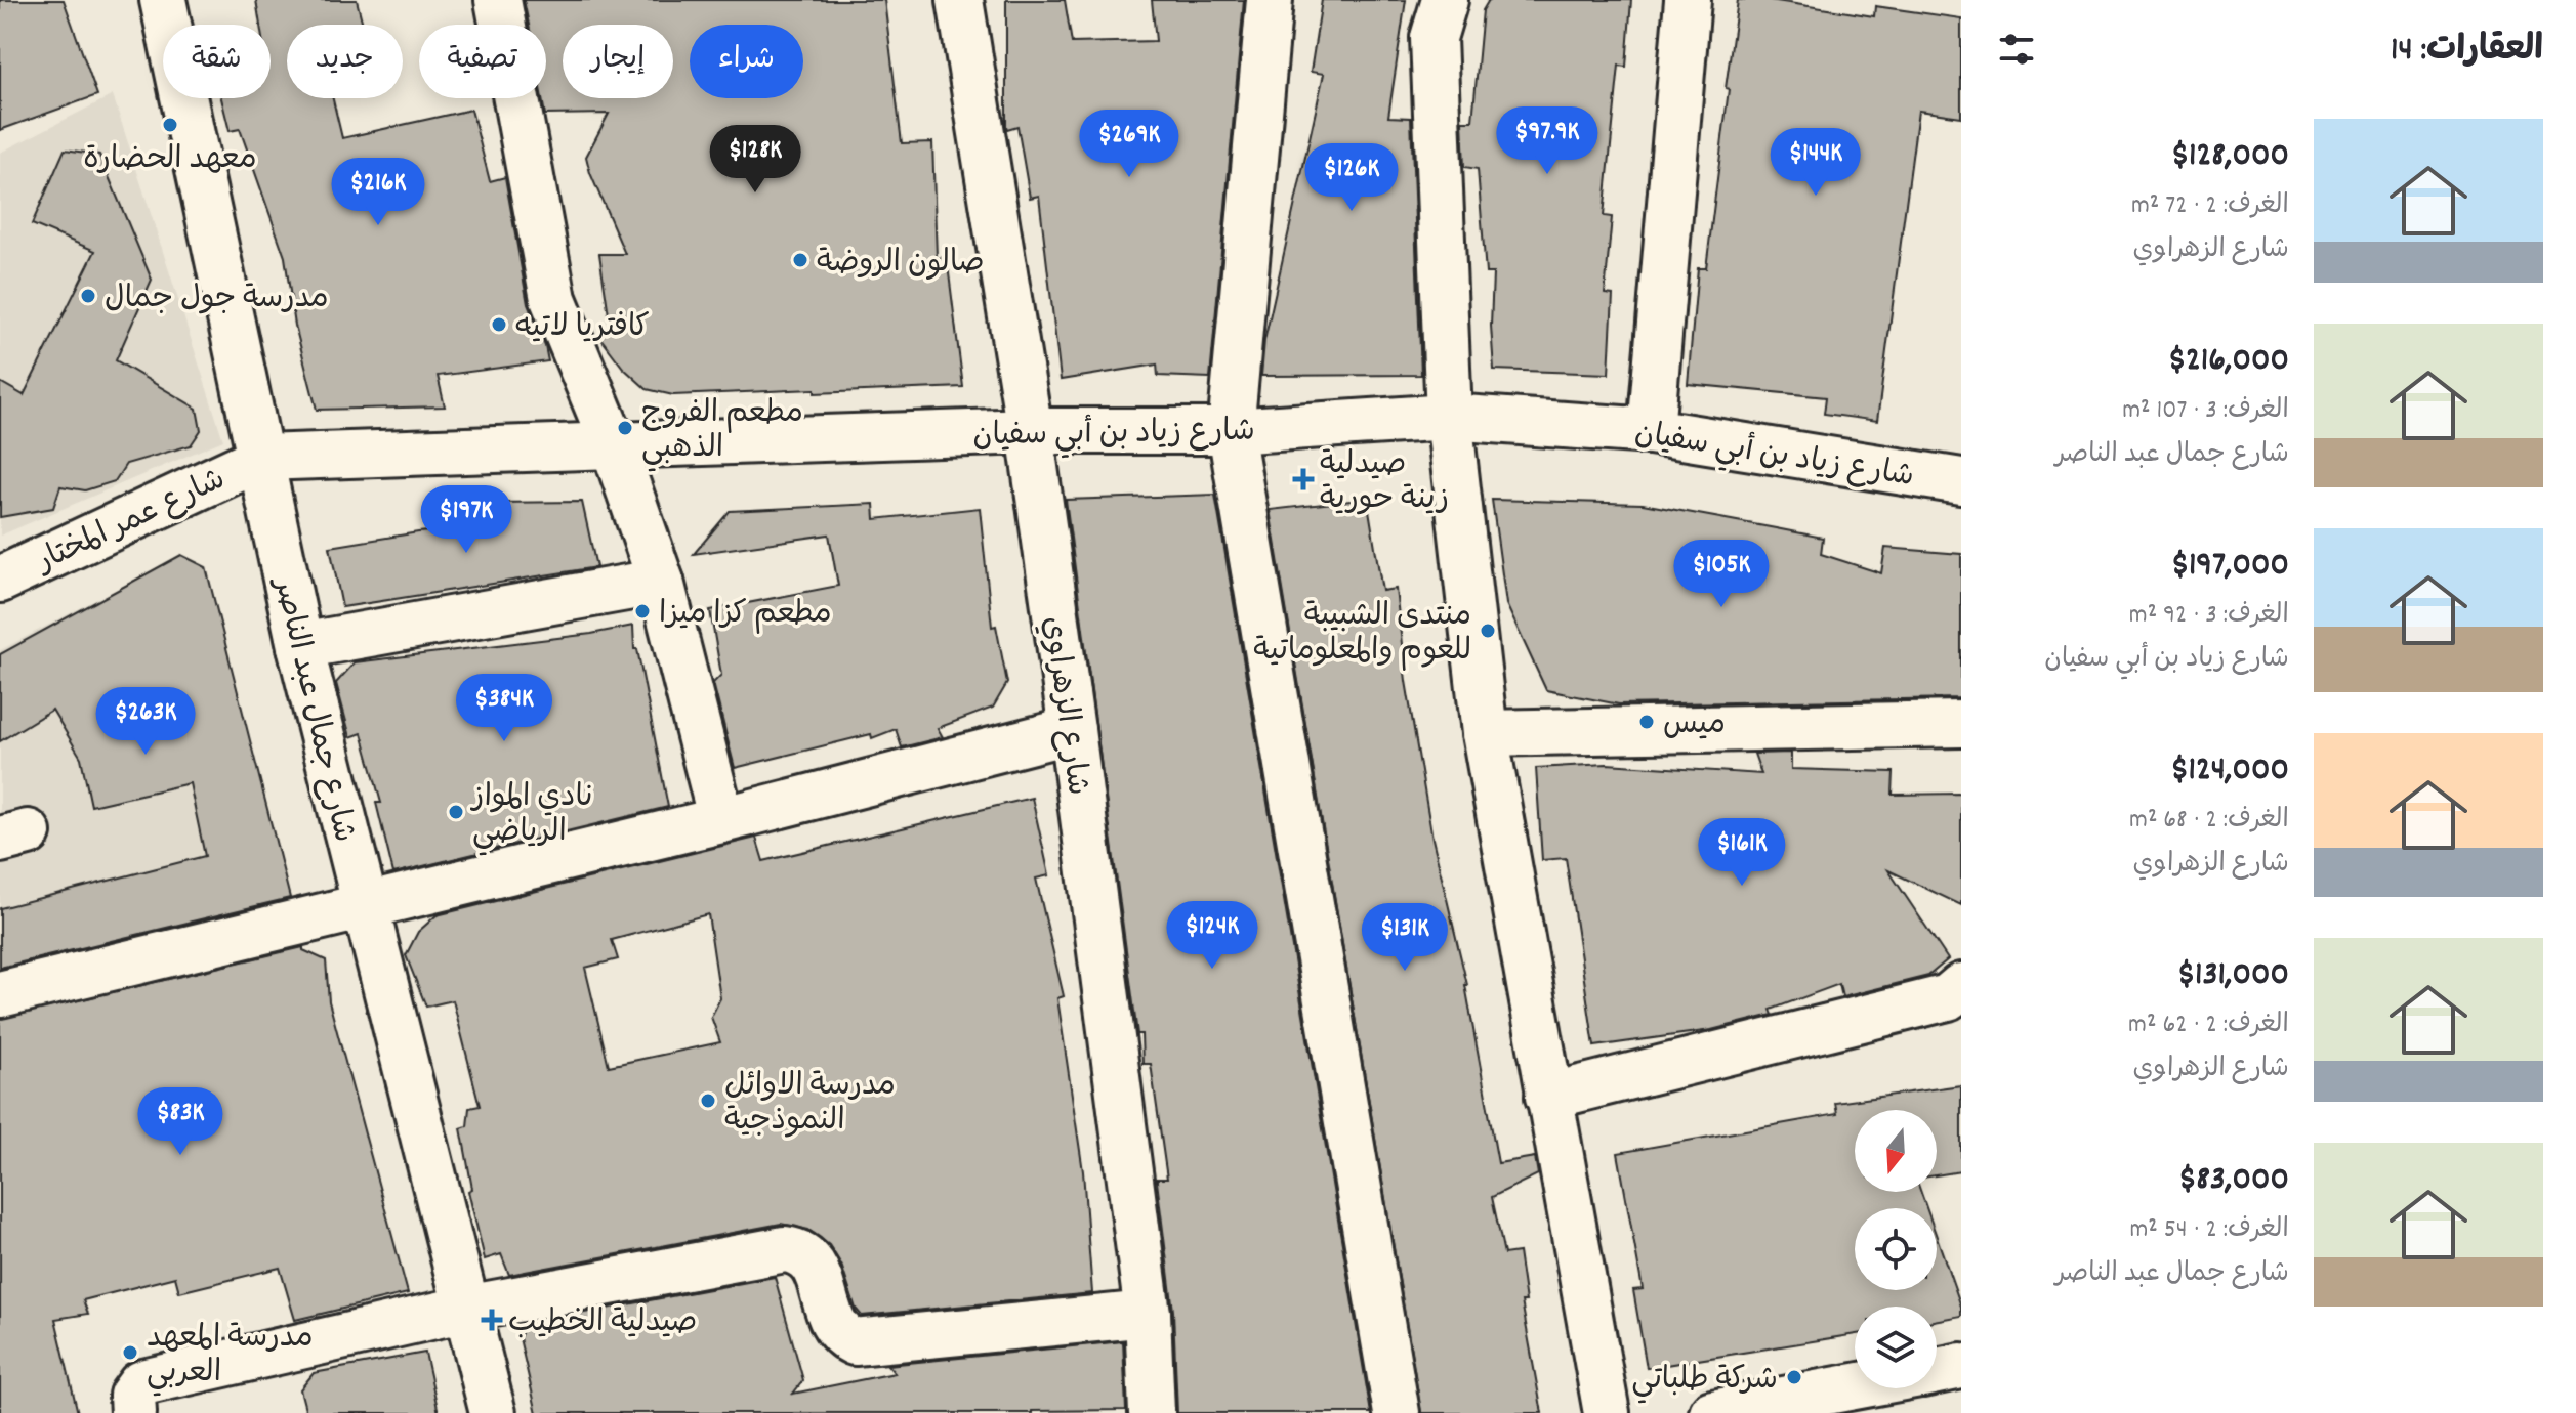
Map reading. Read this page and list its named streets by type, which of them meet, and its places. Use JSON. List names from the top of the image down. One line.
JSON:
{"streets":{"street":["شارع زياد بن أبي سفيان","شارع عمر المختار","شارع الزهراوي","شارع جمال عبد الناصر"]},"crossings":[["شارع زياد بن أبي سفيان","شارع عمر المختار"],["شارع زياد بن أبي سفيان","شارع الزهراوي"],["شارع زياد بن أبي سفيان","شارع جمال عبد الناصر"],["شارع عمر المختار","شارع جمال عبد الناصر"]],"places":{"other":["معهد الحضارة","صالون الروضة","مدرسة جول جمال","كافتريا لاتيه","مطعم الفروج الذهبي","مطعم كزا ميزا","منتدى الشبيبة للعوم والمعلوماتية","ميس","نادي المواز الرياضي","مدرسة الاوائل النموذجية","مدرسة المعهد العربي","شركة طلباتي"],"health":["صيدلية زينة حورية","صيدلية الخطيب"]},"north":"bottom","page":{"heading":"العقارات: 14","chip":["شراء","إيجار","تصفية","جديد","شقة"],"list":[{"name":"$128,000","note":"الغرف: 2 · 72 m² · شارع الزهراوي"},{"name":"$216,000","note":"الغرف: 3 · 107 m² · شارع جمال عبد الناصر"},{"name":"$197,000","note":"الغرف: 3 · 92 m² · شارع زياد بن أبي سفيان"},{"name":"$124,000","note":"الغرف: 2 · 68 m² · شارع الزهراوي"},{"name":"$131,000","note":"الغرف: 2 · 62 m² · شارع الزهراوي"},{"name":"$83,000","note":"الغرف: 2 · 54 m² · شارع جمال عبد الناصر"}],"price":["$97.9K","$269K","$128K","$144K","$126K","$216K","$197K","$105K","$384K","$263K","$161K","$124K","$131K","$83K"]}}
